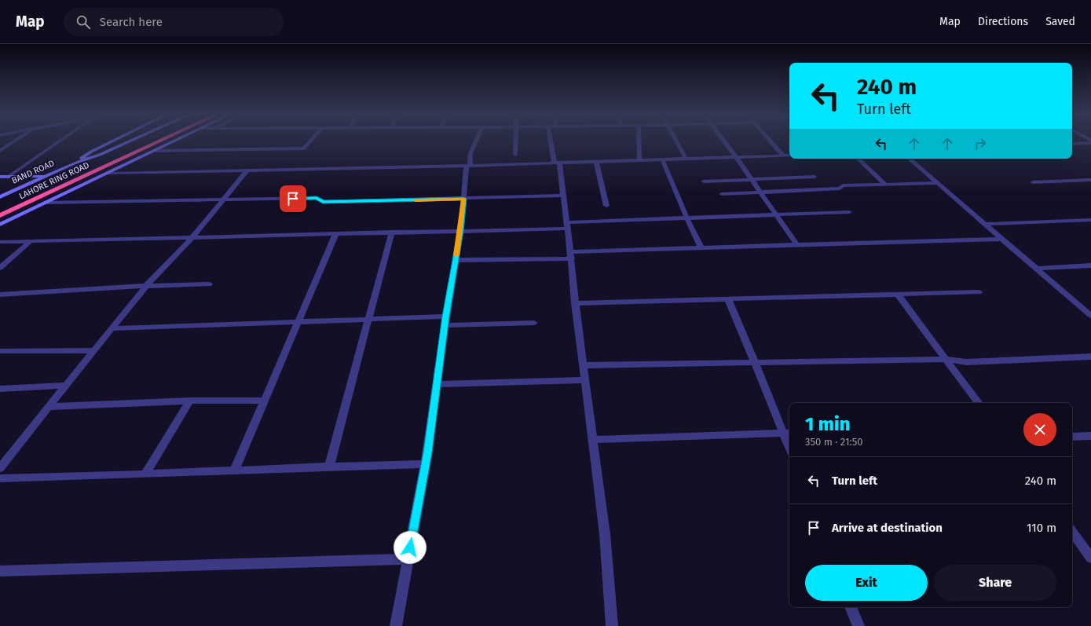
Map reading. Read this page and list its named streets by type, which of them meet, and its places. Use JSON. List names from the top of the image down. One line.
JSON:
{"streets":{"highway":["LAHORE RING ROAD"],"main road":["BAND ROAD"]},"page":{"header":"Map","search":"Search here","nav":["Map","Directions","Saved"],"turn":["240 m","Turn left"],"heading":["1 min","350 m · 21:50"],"list":[{"name":"Turn left","value":"240 m"},{"name":"Arrive at destination","value":"110 m"}],"buttons":["Exit","Share"]}}
